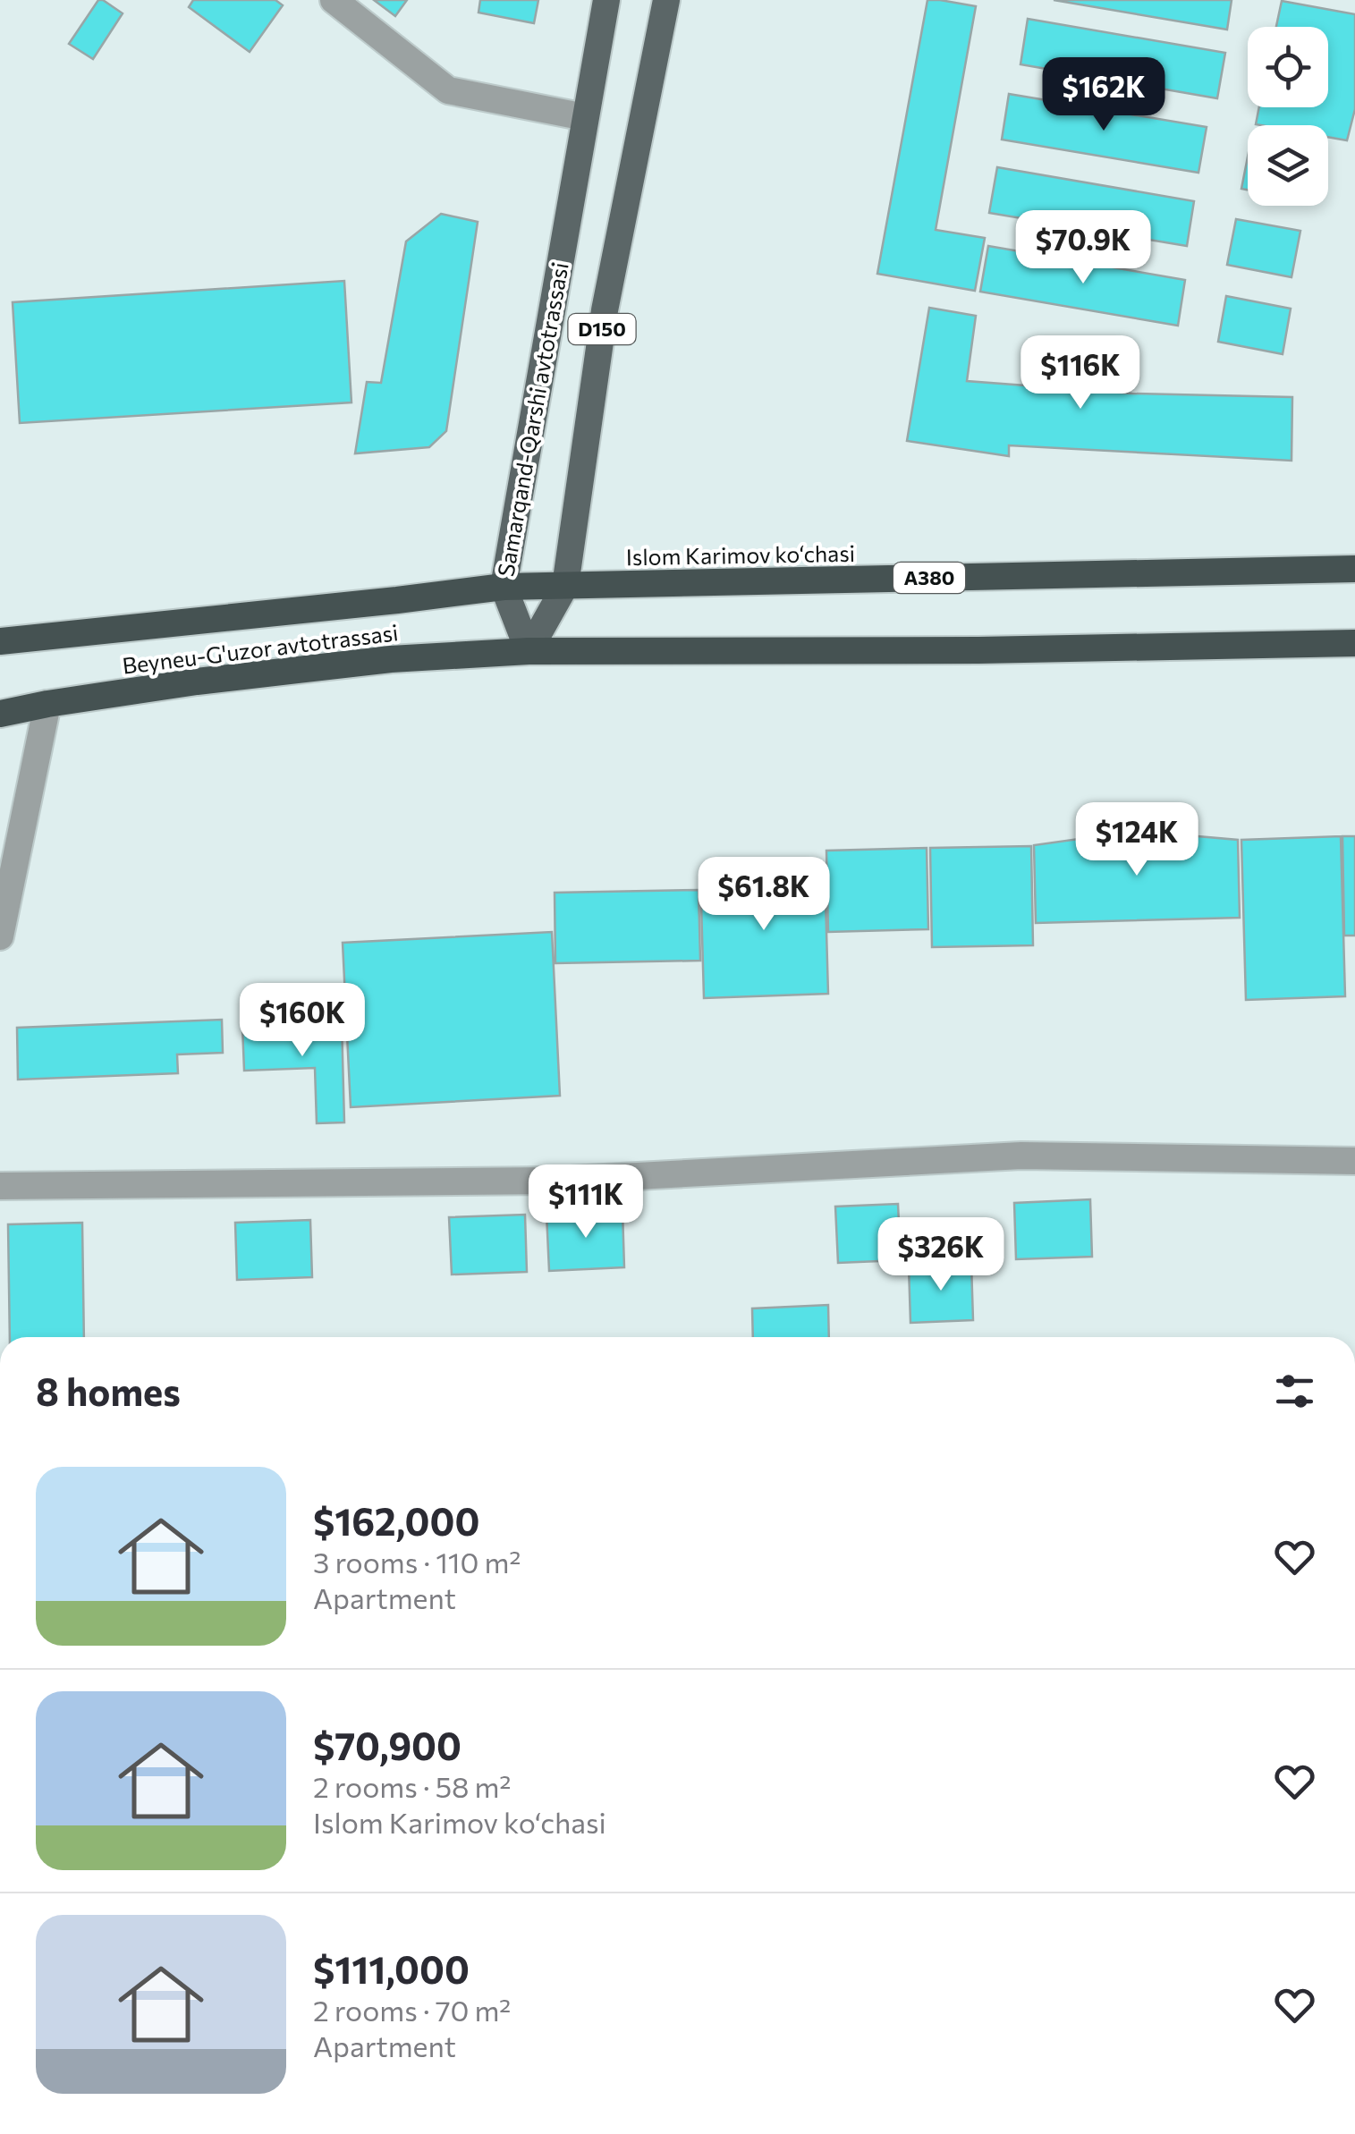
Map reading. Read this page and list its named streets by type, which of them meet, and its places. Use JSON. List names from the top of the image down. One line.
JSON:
{"streets":{"highway":["Islom Karimov ko‘chasi","A380","Beyneu-G'uzor avtotrassasi"],"main road":["D150","Samarqand-Qarshi avtotrassasi"]},"crossings":[["D150","Samarqand-Qarshi avtotrassasi"],["D150","Islom Karimov ko‘chasi"],["D150","Beyneu-G'uzor avtotrassasi"],["Samarqand-Qarshi avtotrassasi","Islom Karimov ko‘chasi"],["Samarqand-Qarshi avtotrassasi","Beyneu-G'uzor avtotrassasi"],["Islom Karimov ko‘chasi","Beyneu-G'uzor avtotrassasi"]],"page":{"price":["$162K","$70.9K","$116K","$124K","$61.8K","$160K","$111K","$326K"],"heading":"8 homes","list":[{"name":"$162,000","note":"3 rooms · 110 m² · Apartment"},{"name":"$70,900","note":"2 rooms · 58 m² · Islom Karimov ko‘chasi"},{"name":"$111,000","note":"2 rooms · 70 m² · Apartment"}]}}
